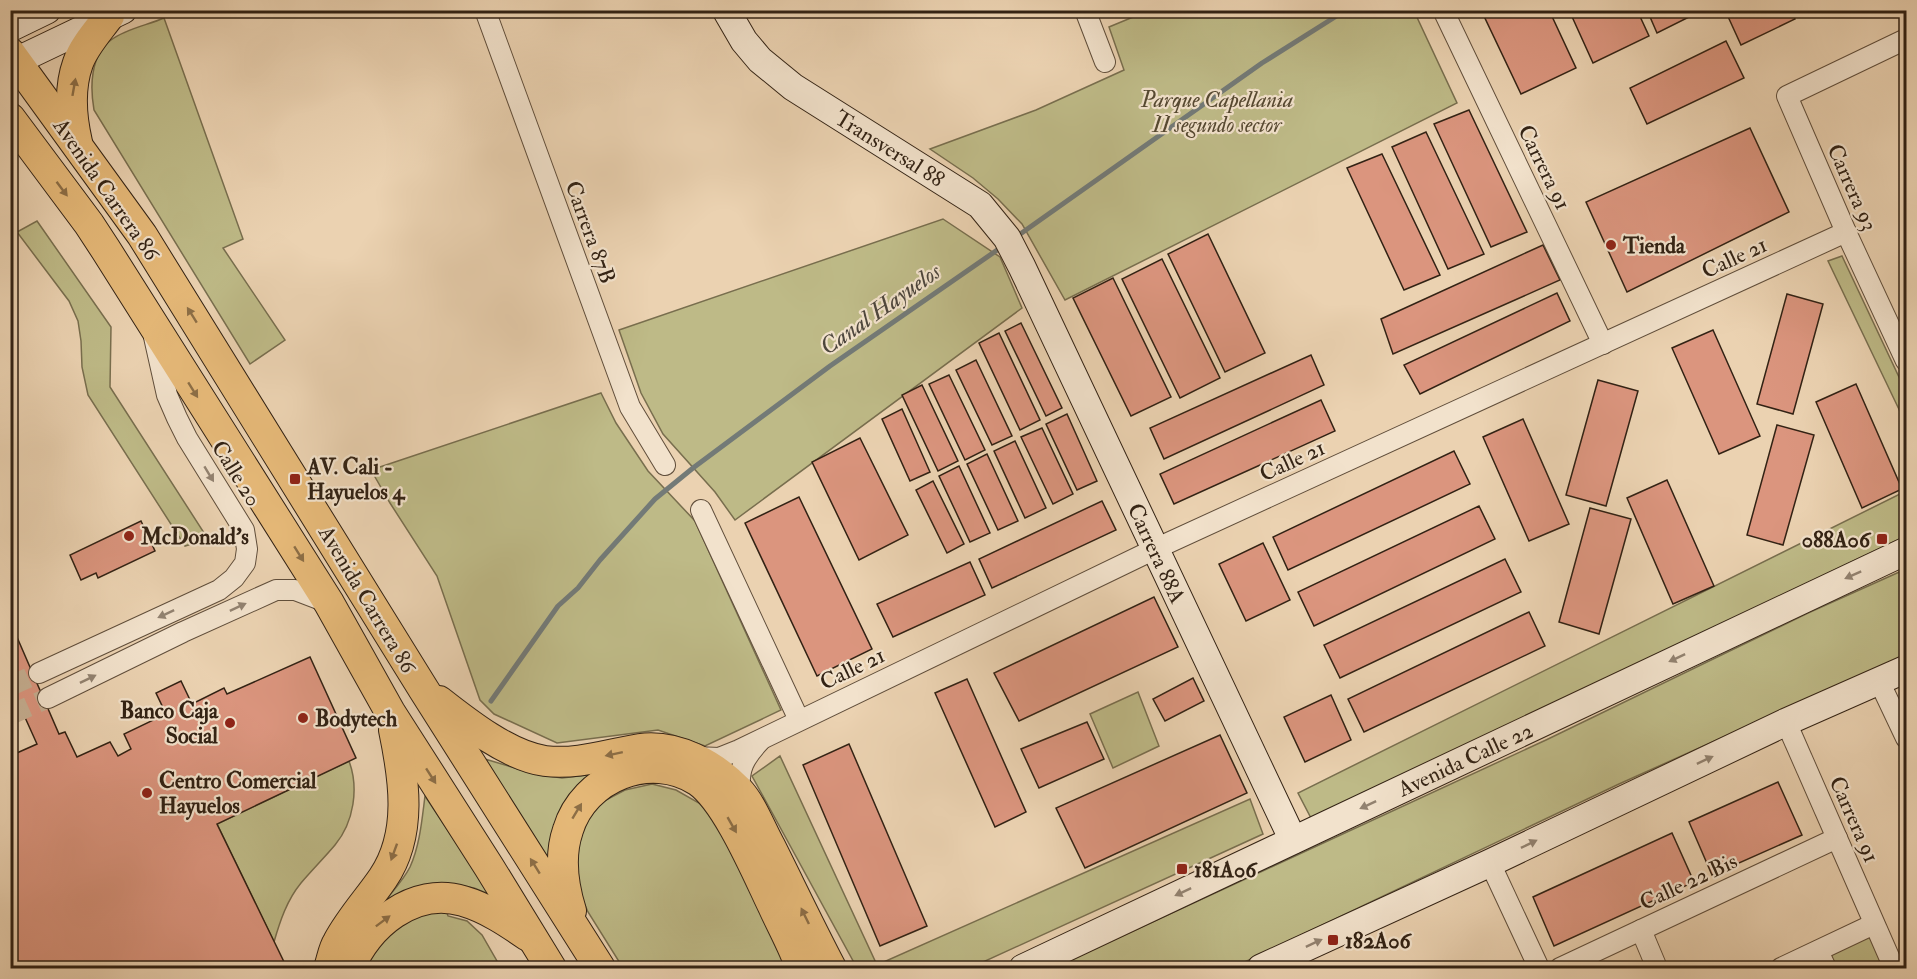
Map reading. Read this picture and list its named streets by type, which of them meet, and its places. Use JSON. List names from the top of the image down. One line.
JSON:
{"streets":{"main road":["Transversal 88","Avenida Carrera 86","Carrera 88A","Avenida Calle 22"],"street":["Carrera 91","Carrera 93","Carrera 87B","Calle 21","Calle 20","Calle 22 Bis"]},"crossings":[["Transversal 88","Carrera 88A"],["Carrera 91","Calle 21"],["Carrera 91","Calle 22 Bis"],["Carrera 93","Calle 21"],["Avenida Carrera 86","Calle 20"],["Calle 21","Carrera 88A"],["Carrera 88A","Avenida Calle 22"]],"water":["Canal Hayuelos"],"parks":["Parque Capellania II segundo sector"],"places":{"other":["Tienda","McDonald's","Bodytech","Banco Caja Social","Centro Comercial Hayuelos"],"transit":["AV. Cali - Hayuelos 4","088A06","181A06","182A06"]}}
